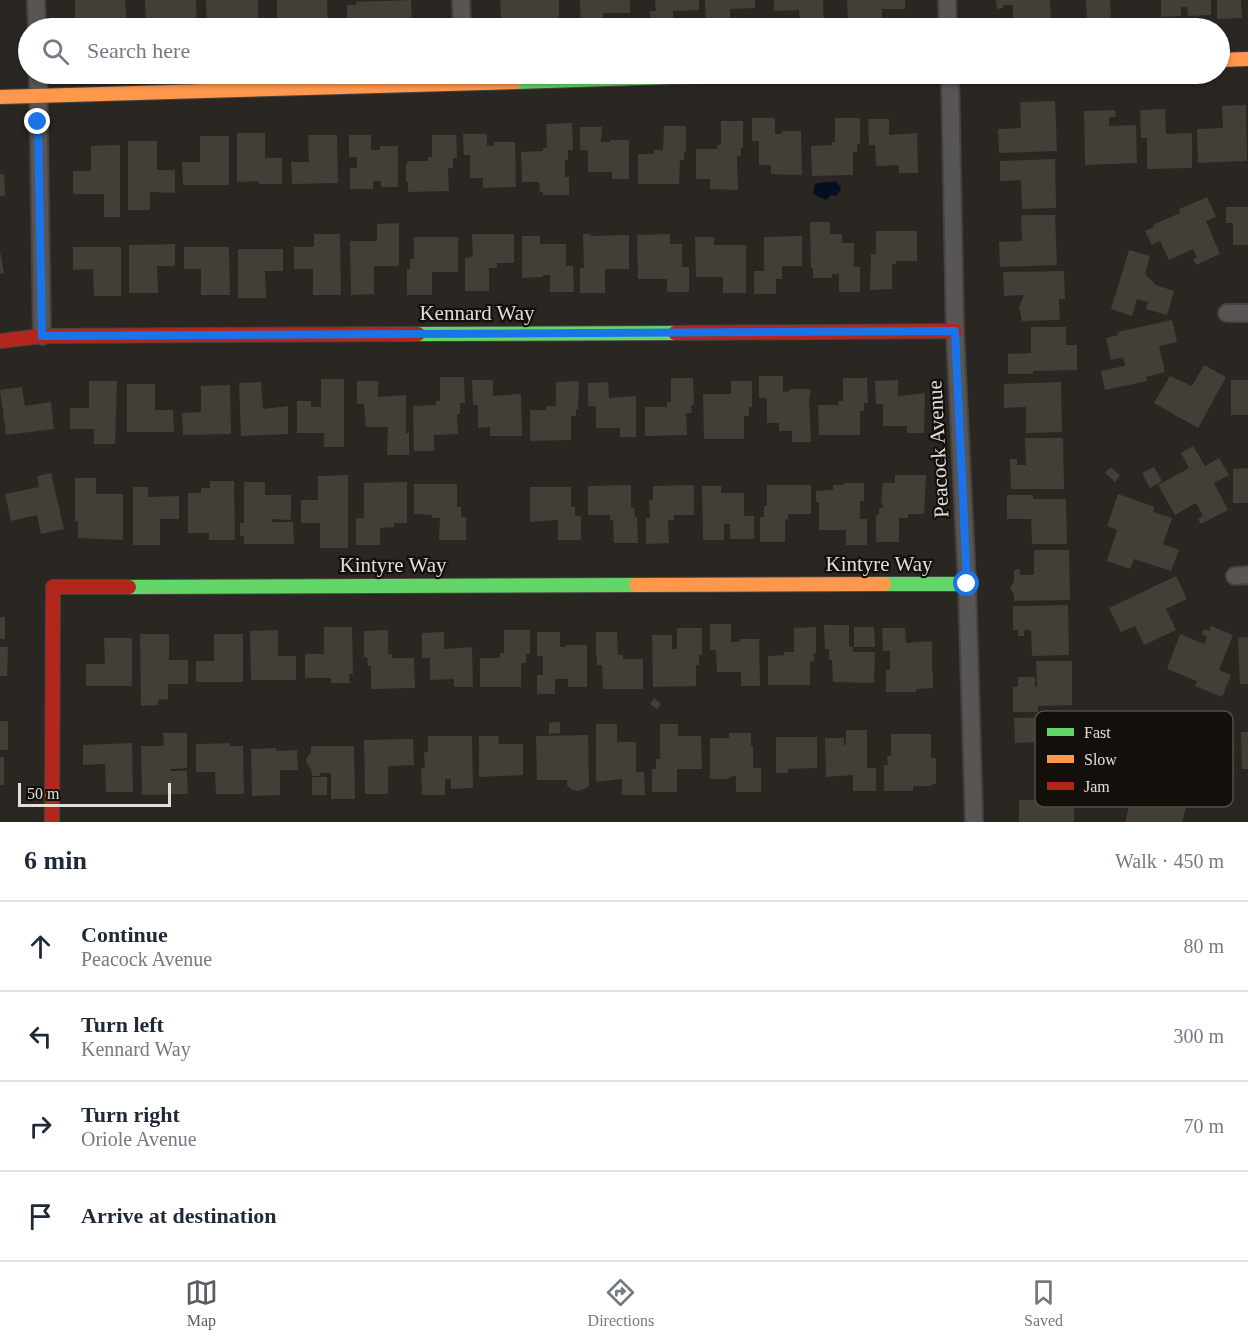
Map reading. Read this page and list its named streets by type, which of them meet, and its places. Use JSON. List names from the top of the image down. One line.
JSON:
{"streets":{"street":["Kennard Way","Peacock Avenue","Kintyre Way"]},"crossings":[["Kennard Way","Peacock Avenue"],["Peacock Avenue","Kintyre Way"]],"legend":["Fast","Slow","Jam"],"scale_bar":"50 m","page":{"search":"Search here","scale":"50 m","heading":["6 min","Walk · 450 m"],"list":[["Continue","Peacock Avenue","80 m"],["Turn left","Kennard Way","300 m"],["Turn right","Oriole Avenue","70 m"],"Arrive at destination"],"nav":["Map","Directions","Saved"]}}
